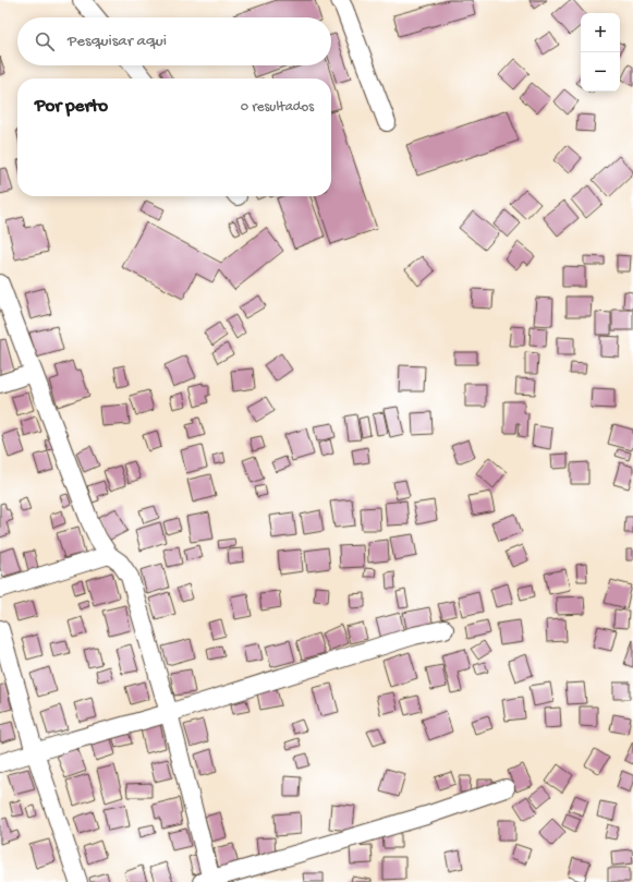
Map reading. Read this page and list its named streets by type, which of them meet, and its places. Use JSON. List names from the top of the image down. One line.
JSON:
{"page":{"map_buttons":["+","−"],"search":"Pesquisar aqui","heading":["Por perto","0 resultados"]}}
